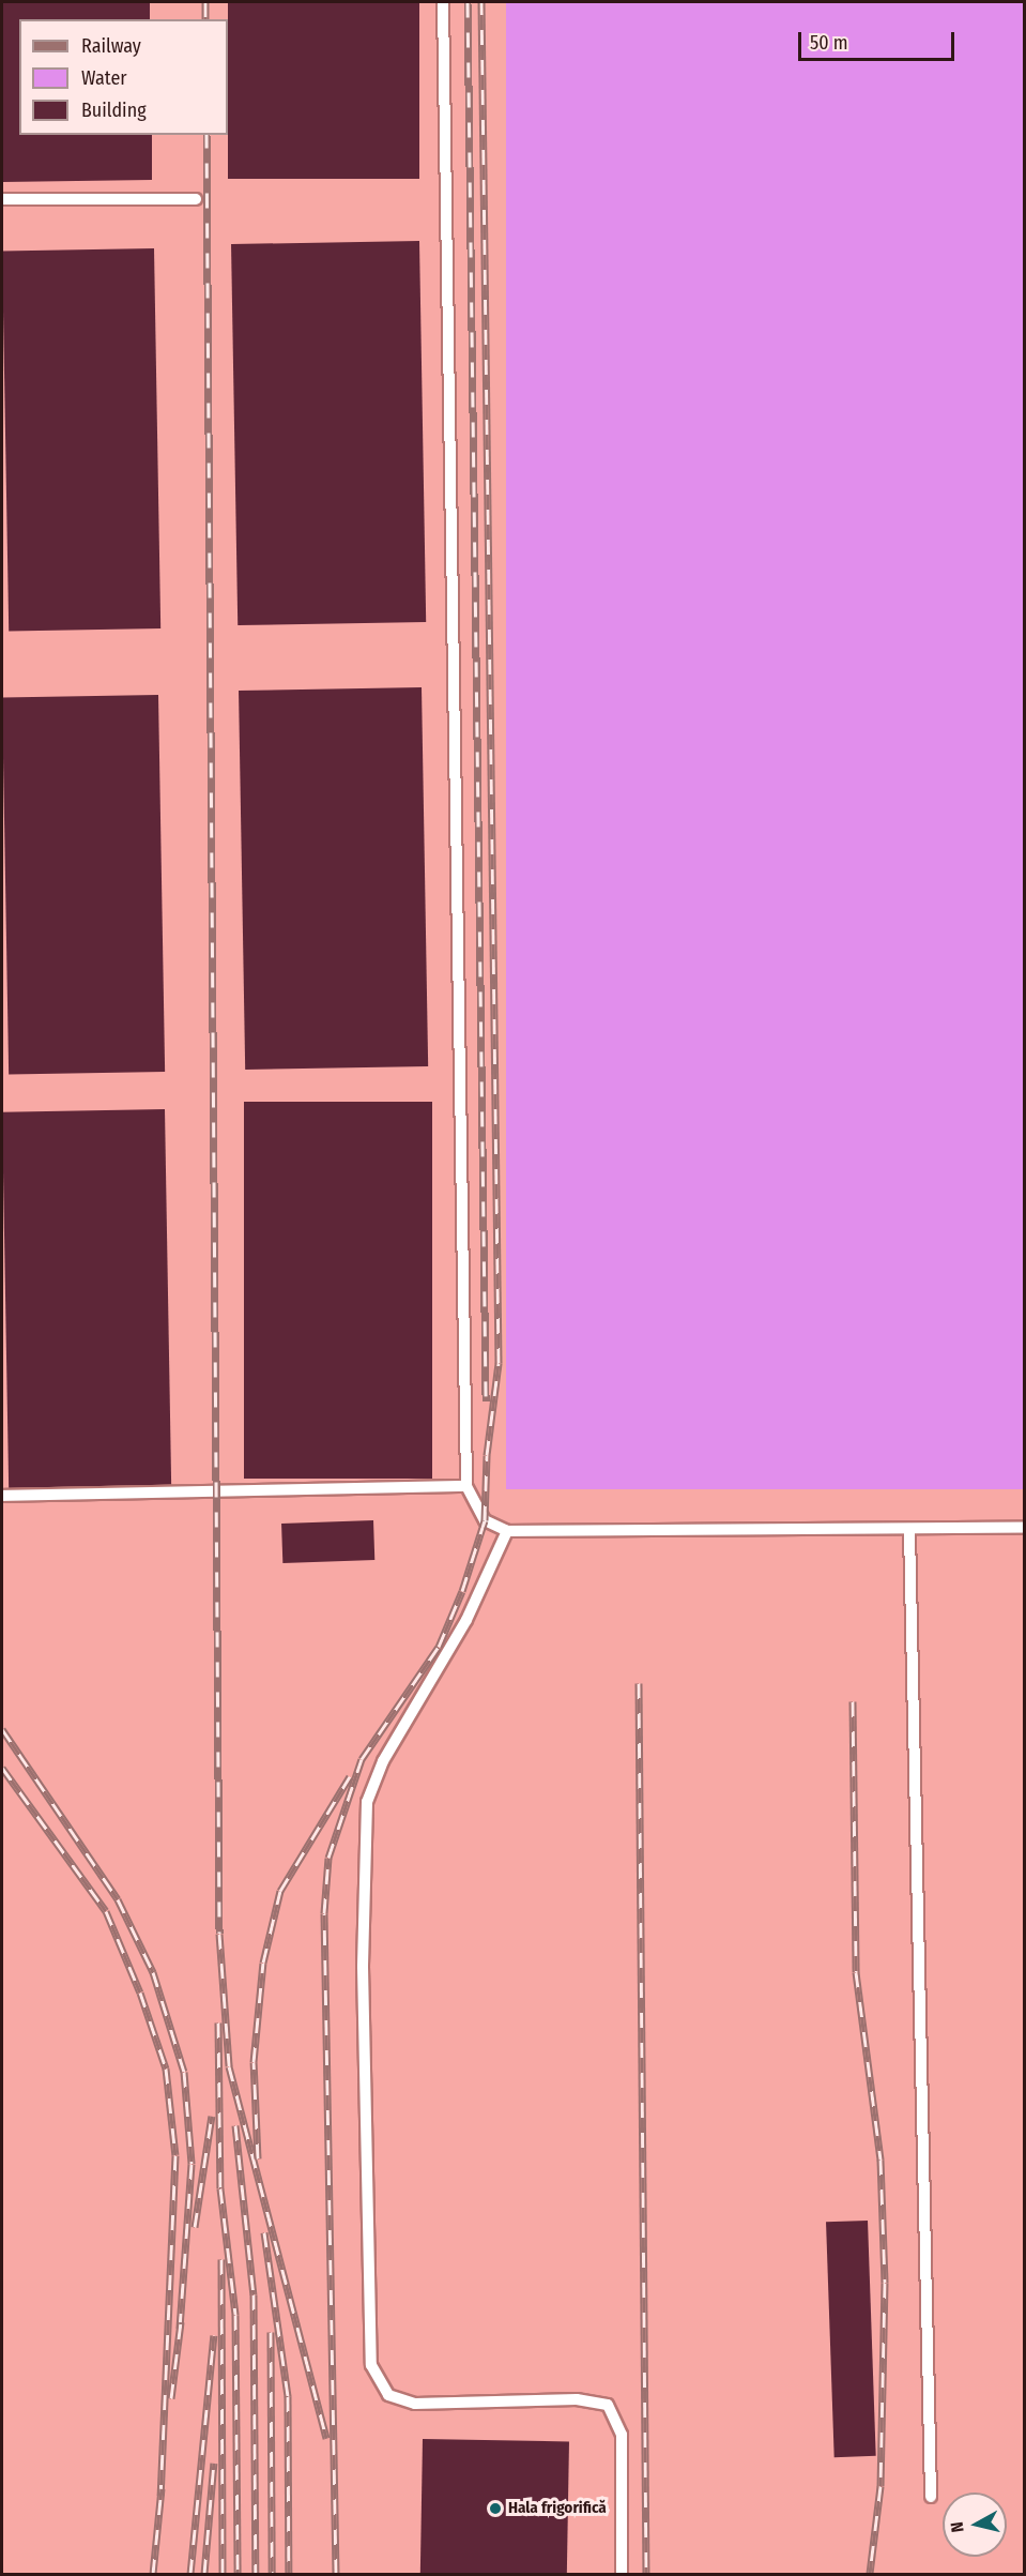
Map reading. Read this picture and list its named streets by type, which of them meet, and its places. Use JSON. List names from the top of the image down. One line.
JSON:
{"places":["Hala frigorifică"],"legend":["Railway","Water","Building"],"scale_bar":"50 m","north":"left"}
